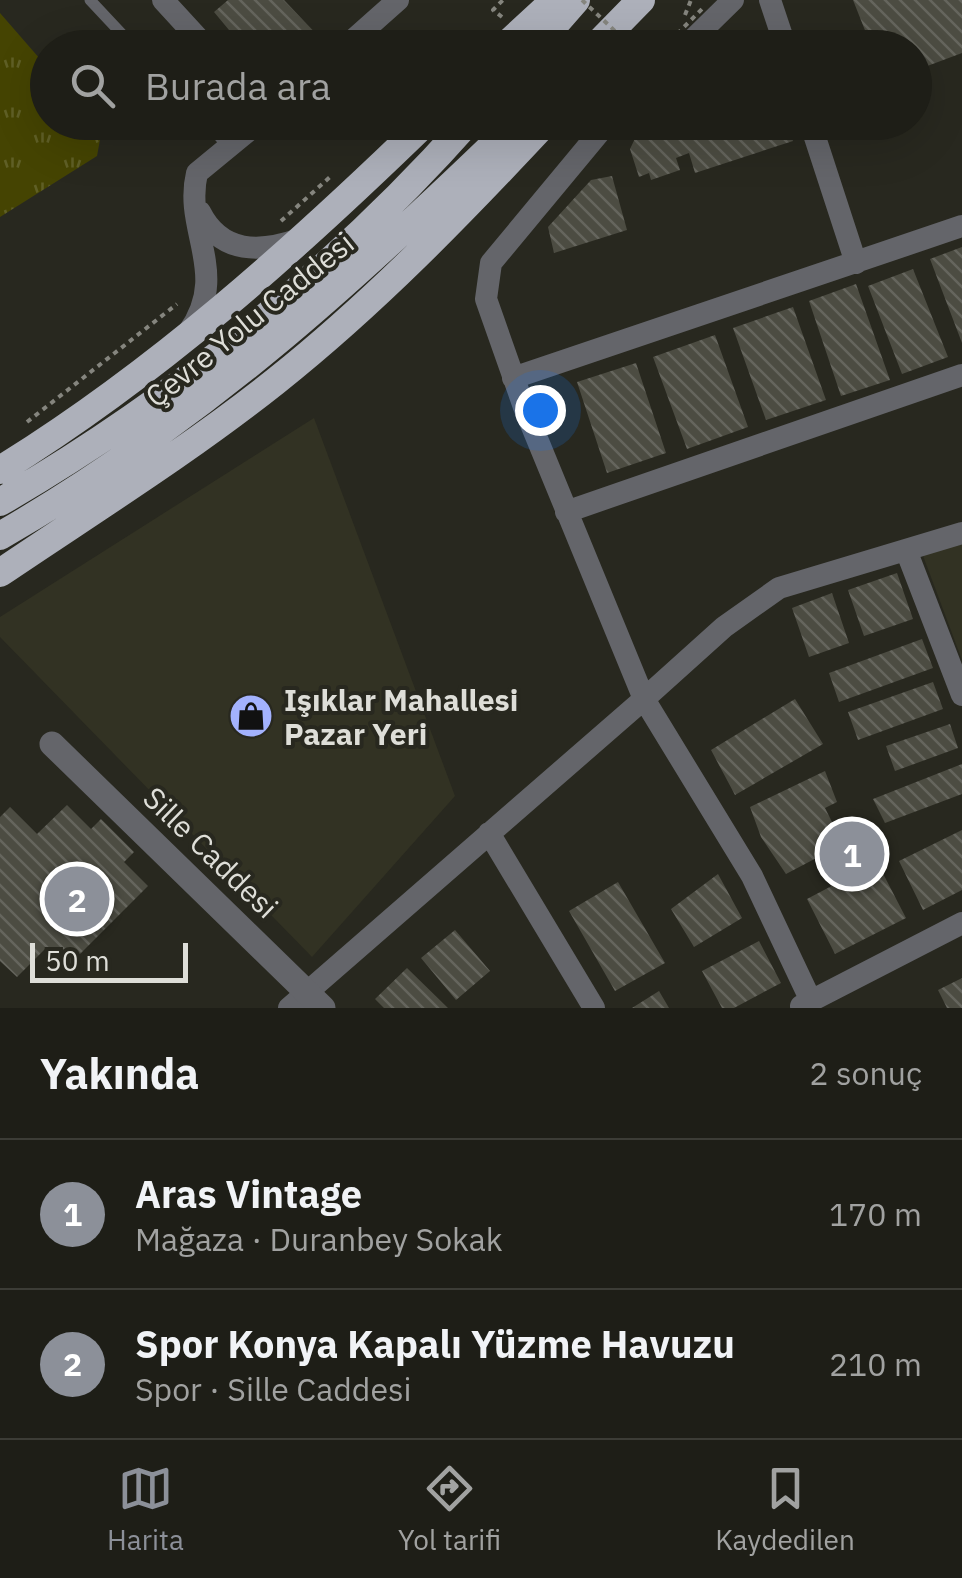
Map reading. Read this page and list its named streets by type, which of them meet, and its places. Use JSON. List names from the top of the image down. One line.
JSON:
{"streets":{"highway":["Çevre Yolu Caddesi"],"street":["Sille Caddesi"]},"places":{"shop":["Işıklar Mahallesi Pazar Yeri"]},"scale_bar":"50 m","page":{"search":"Burada ara","pins":["1","2"],"scale":"50 m","heading":["Yakında","2 sonuç"],"list":[{"mark":"1","name":"Aras Vintage","note":"Mağaza · Duranbey Sokak","value":"170 m"},{"mark":"2","name":"Spor Konya Kapalı Yüzme Havuzu","note":"Spor · Sille Caddesi","value":"210 m"}],"nav":["Harita","Yol tarifi","Kaydedilen"]}}
